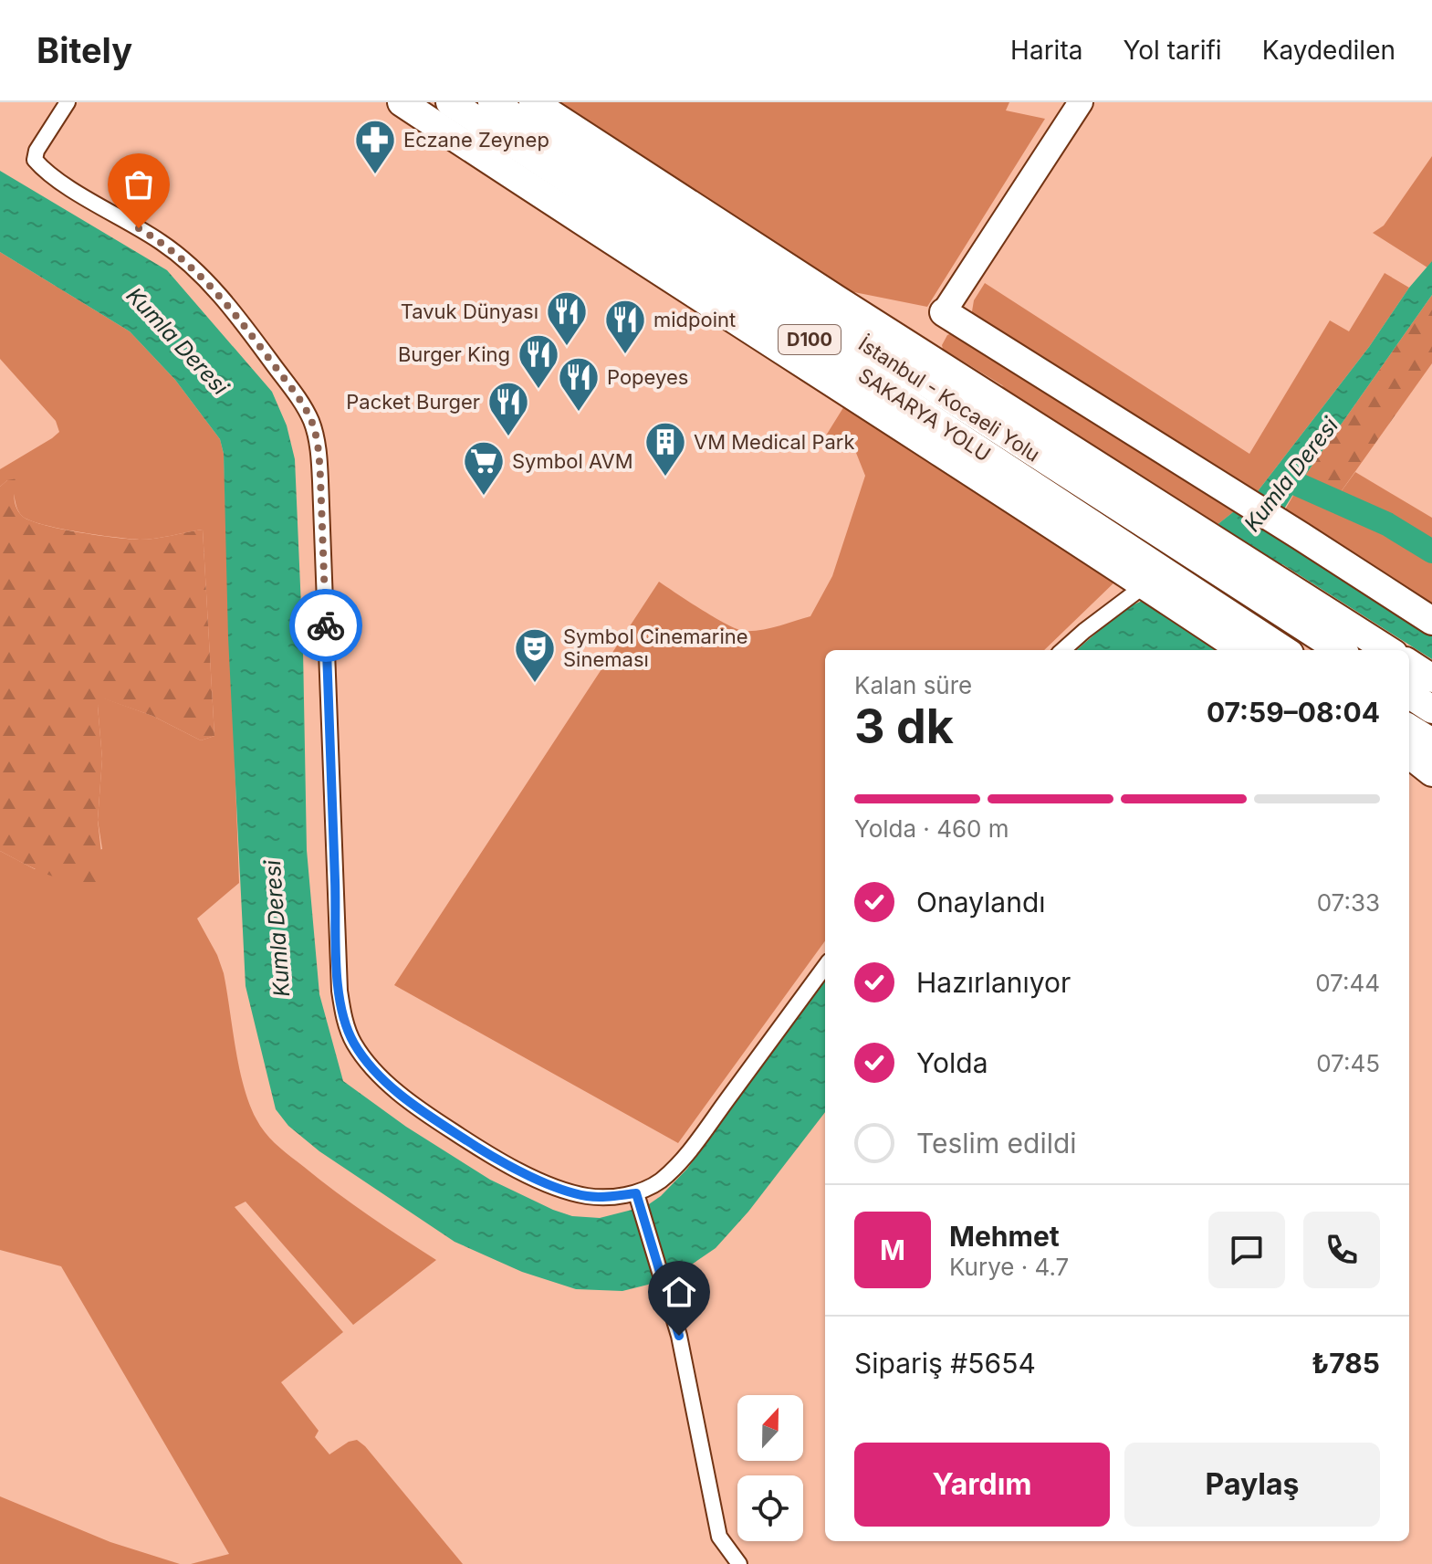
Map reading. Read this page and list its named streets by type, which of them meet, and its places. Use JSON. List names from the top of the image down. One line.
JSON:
{"streets":{"highway":["D100","İstanbul - Kocaeli Yolu","SAKARYA YOLU"]},"crossings":[["D100","İstanbul - Kocaeli Yolu"]],"water":["Kumla Deresi"],"places":{"pharmacy":["Eczane Zeynep"],"restaurant":["Tavuk Dünyası","midpoint","Burger King","Popeyes","Packet Burger"],"building":["VM Medical Park"],"supermarket":["Symbol AVM"],"theatre":["Symbol Cinemarine Sineması"]},"north":"top","page":{"header":"Bitely","nav":["Harita","Yol tarifi","Kaydedilen"],"heading":["3 dk","Kalan süre","07:59–08:04"],"panel":["Mehmet","Kurye · 4.7","Sipariş #5654","₺785"],"bar":"Yolda · 460 m","list":[["Onaylandı","07:33"],["Hazırlanıyor","07:44"],["Yolda","07:45"],"Teslim edildi"],"round":"M","buttons":["Yardım","Paylaş"]}}
